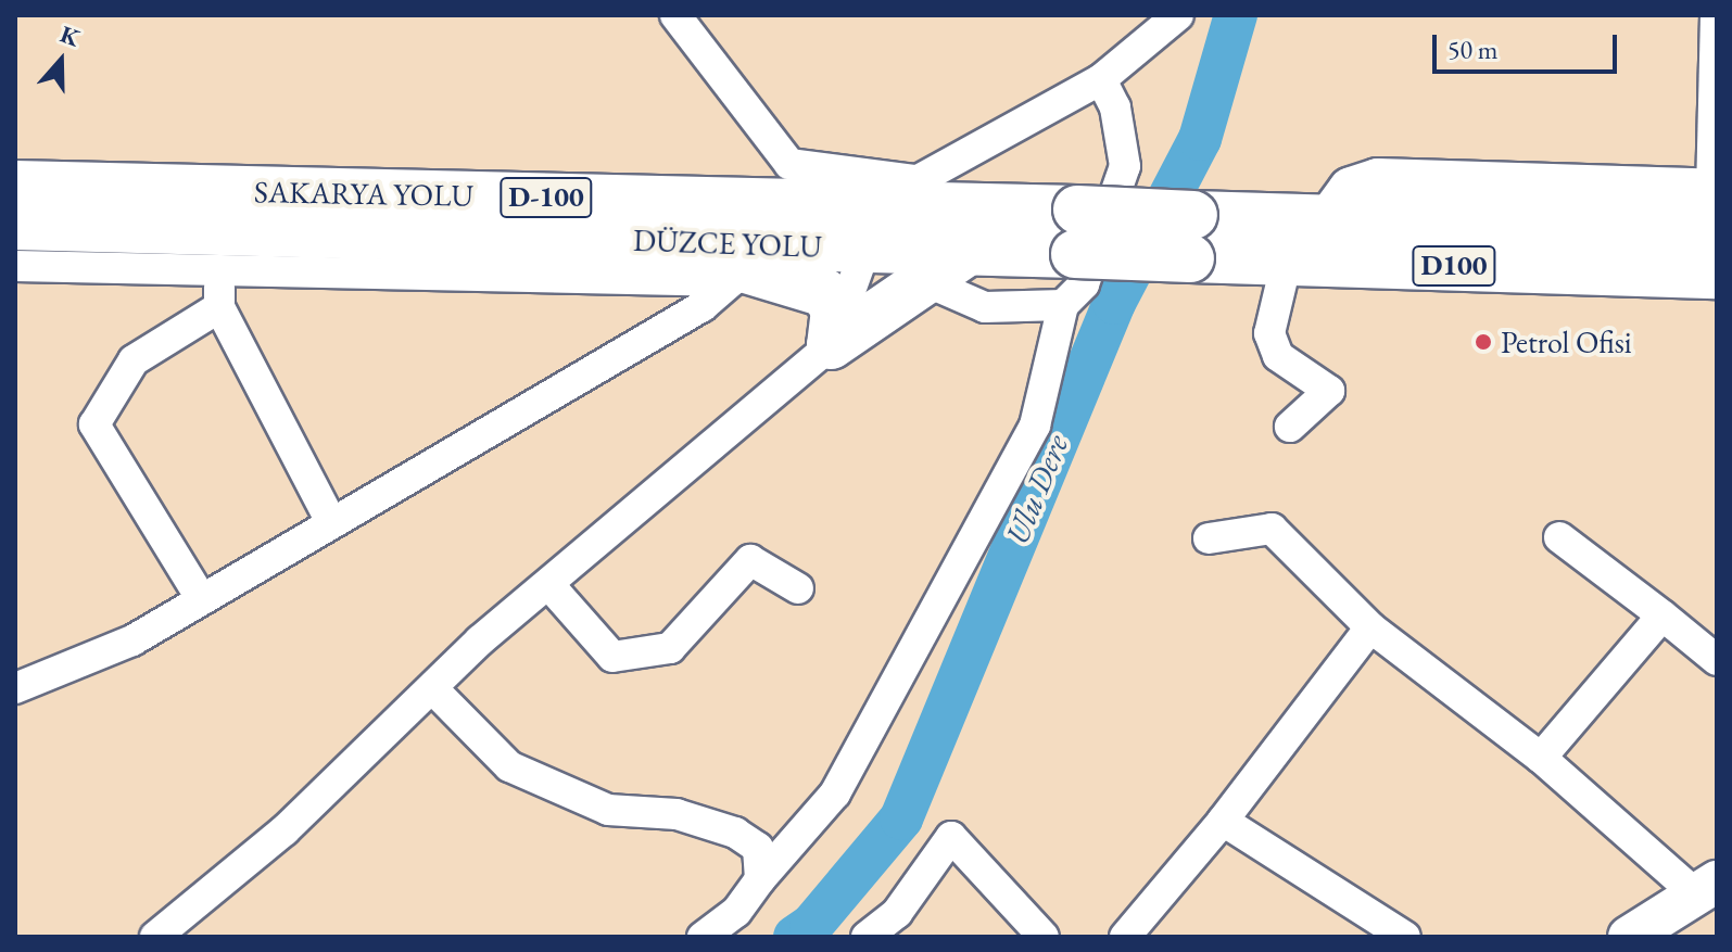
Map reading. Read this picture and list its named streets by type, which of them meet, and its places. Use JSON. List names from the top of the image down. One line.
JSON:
{"streets":{"highway":["SAKARYA YOLU","D-100","DÜZCE YOLU","D100"]},"crossings":[["SAKARYA YOLU","DÜZCE YOLU"],["SAKARYA YOLU","D100"],["DÜZCE YOLU","D100"]],"water":["Ulu Dere"],"places":["Petrol Ofisi"],"scale_bar":"50 m","north":"top"}
